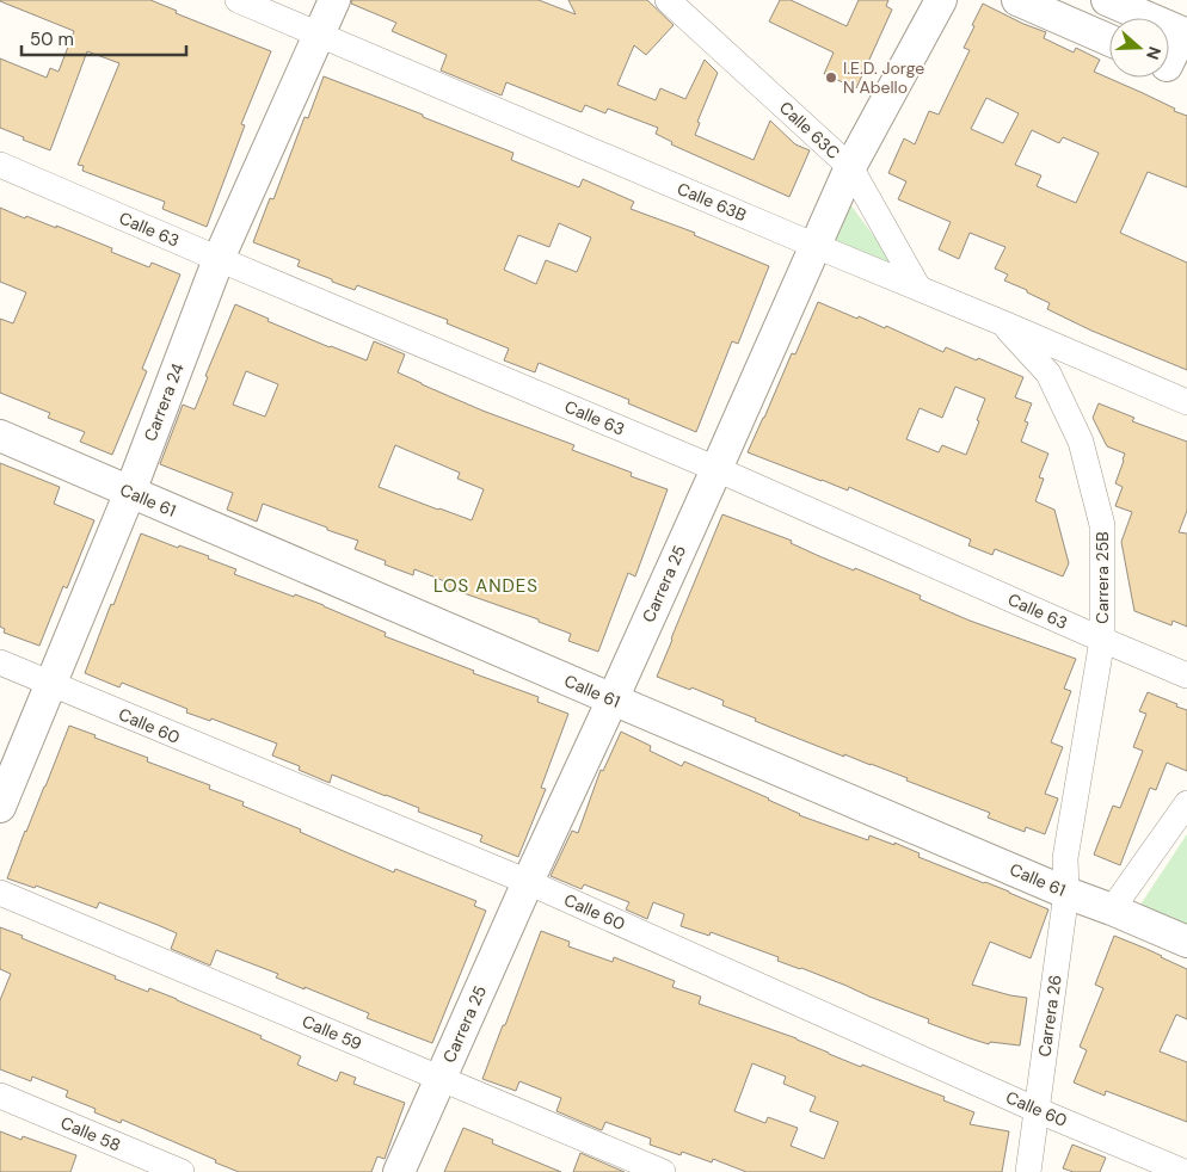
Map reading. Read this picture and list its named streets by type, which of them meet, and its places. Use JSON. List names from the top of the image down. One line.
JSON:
{"streets":{"street":["Calle 63C","Calle 63B","Calle 63","Carrera 24","Calle 61","Carrera 25B","Carrera 25","Calle 60","Carrera 26","Calle 59","Calle 58"]},"crossings":[["Calle 63C","Calle 63B"],["Calle 63C","Carrera 25"],["Calle 63B","Carrera 24"],["Calle 63B","Carrera 25B"],["Calle 63B","Carrera 25"],["Calle 63","Carrera 24"],["Calle 63","Carrera 25B"],["Calle 63","Carrera 25"],["Carrera 24","Calle 61"],["Carrera 24","Calle 60"],["Calle 61","Carrera 25"],["Calle 61","Carrera 26"],["Carrera 25B","Carrera 26"],["Carrera 25","Calle 60"],["Carrera 25","Calle 59"],["Calle 60","Carrera 26"]],"districts":["LOS ANDES"],"places":["I.E.D. Jorge N Abello"],"scale_bar":"50 m","north":"right"}
